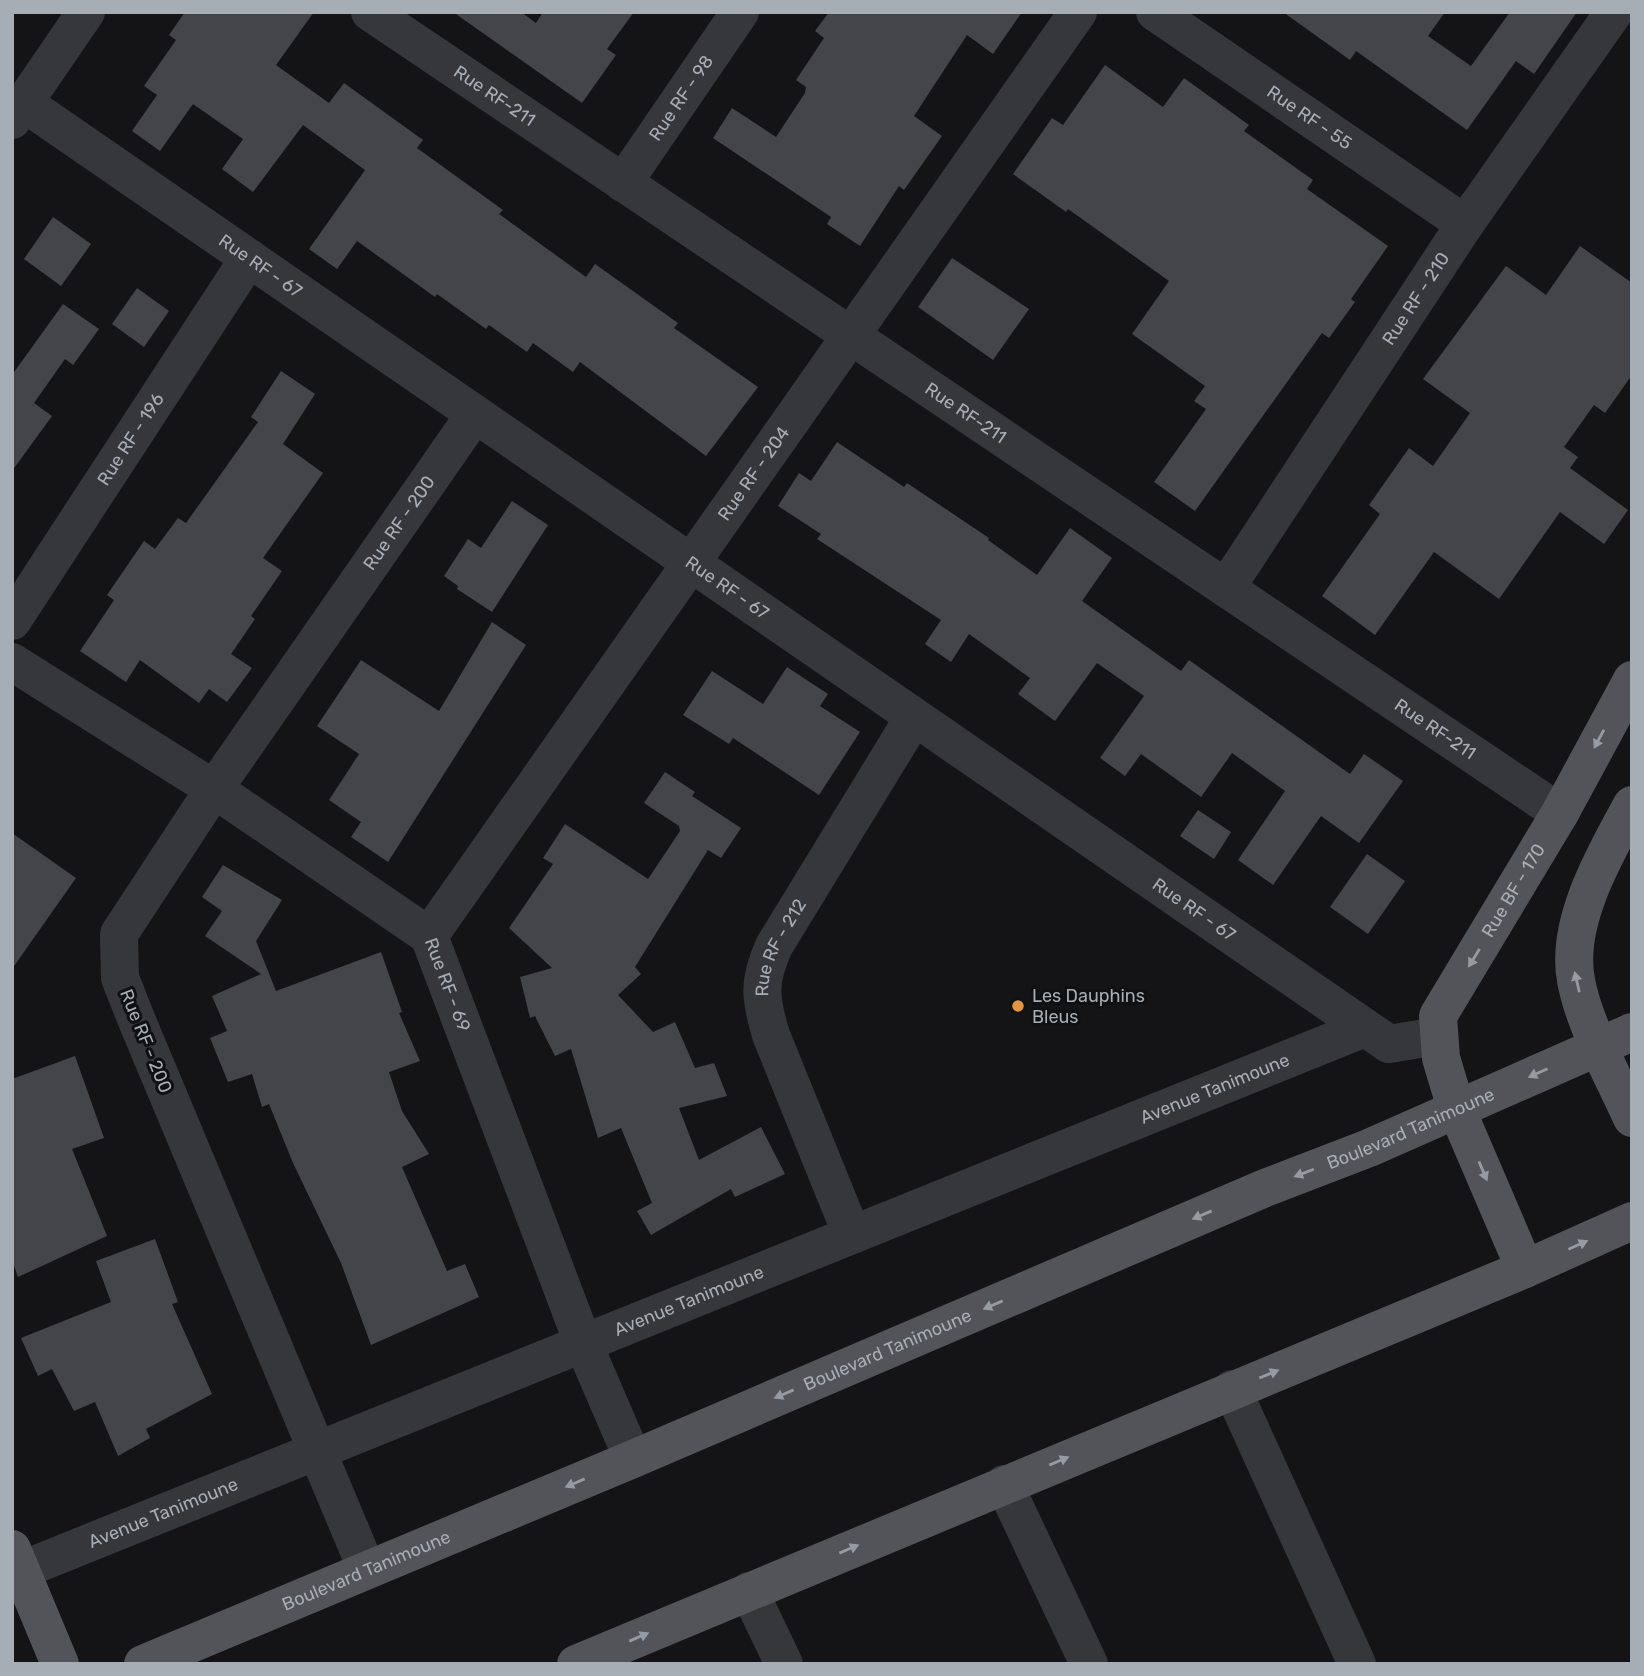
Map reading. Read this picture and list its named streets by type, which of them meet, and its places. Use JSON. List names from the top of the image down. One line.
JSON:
{"streets":{"main road":["Rue BF - 170","Boulevard Tanimoune"],"street":["Rue RF-211","Rue RF - 98","Rue RF - 55","Rue RF - 67","Rue RF - 210","Rue RF - 196","Rue RF - 204","Rue RF - 200","Rue RF - 212","Rue RF - 69","Avenue Tanimoune"]},"crossings":[["Rue RF-211","Rue RF - 98"],["Rue RF-211","Rue RF - 210"],["Rue RF-211","Rue RF - 204"],["Rue RF-211","Rue BF - 170"],["Rue RF - 55","Rue RF - 210"],["Rue RF - 67","Rue RF - 196"],["Rue RF - 67","Rue RF - 204"],["Rue RF - 67","Rue RF - 200"],["Rue RF - 67","Rue BF - 170"],["Rue RF - 67","Rue RF - 212"],["Rue RF - 67","Avenue Tanimoune"],["Rue RF - 204","Rue RF - 69"],["Rue RF - 200","Rue RF - 69"],["Rue RF - 200","Avenue Tanimoune"],["Rue RF - 200","Boulevard Tanimoune"],["Rue RF - 212","Avenue Tanimoune"],["Rue RF - 69","Avenue Tanimoune"],["Rue RF - 69","Boulevard Tanimoune"]],"one_way":["Rue BF - 170"],"places":["Les Dauphins Bleus"]}
